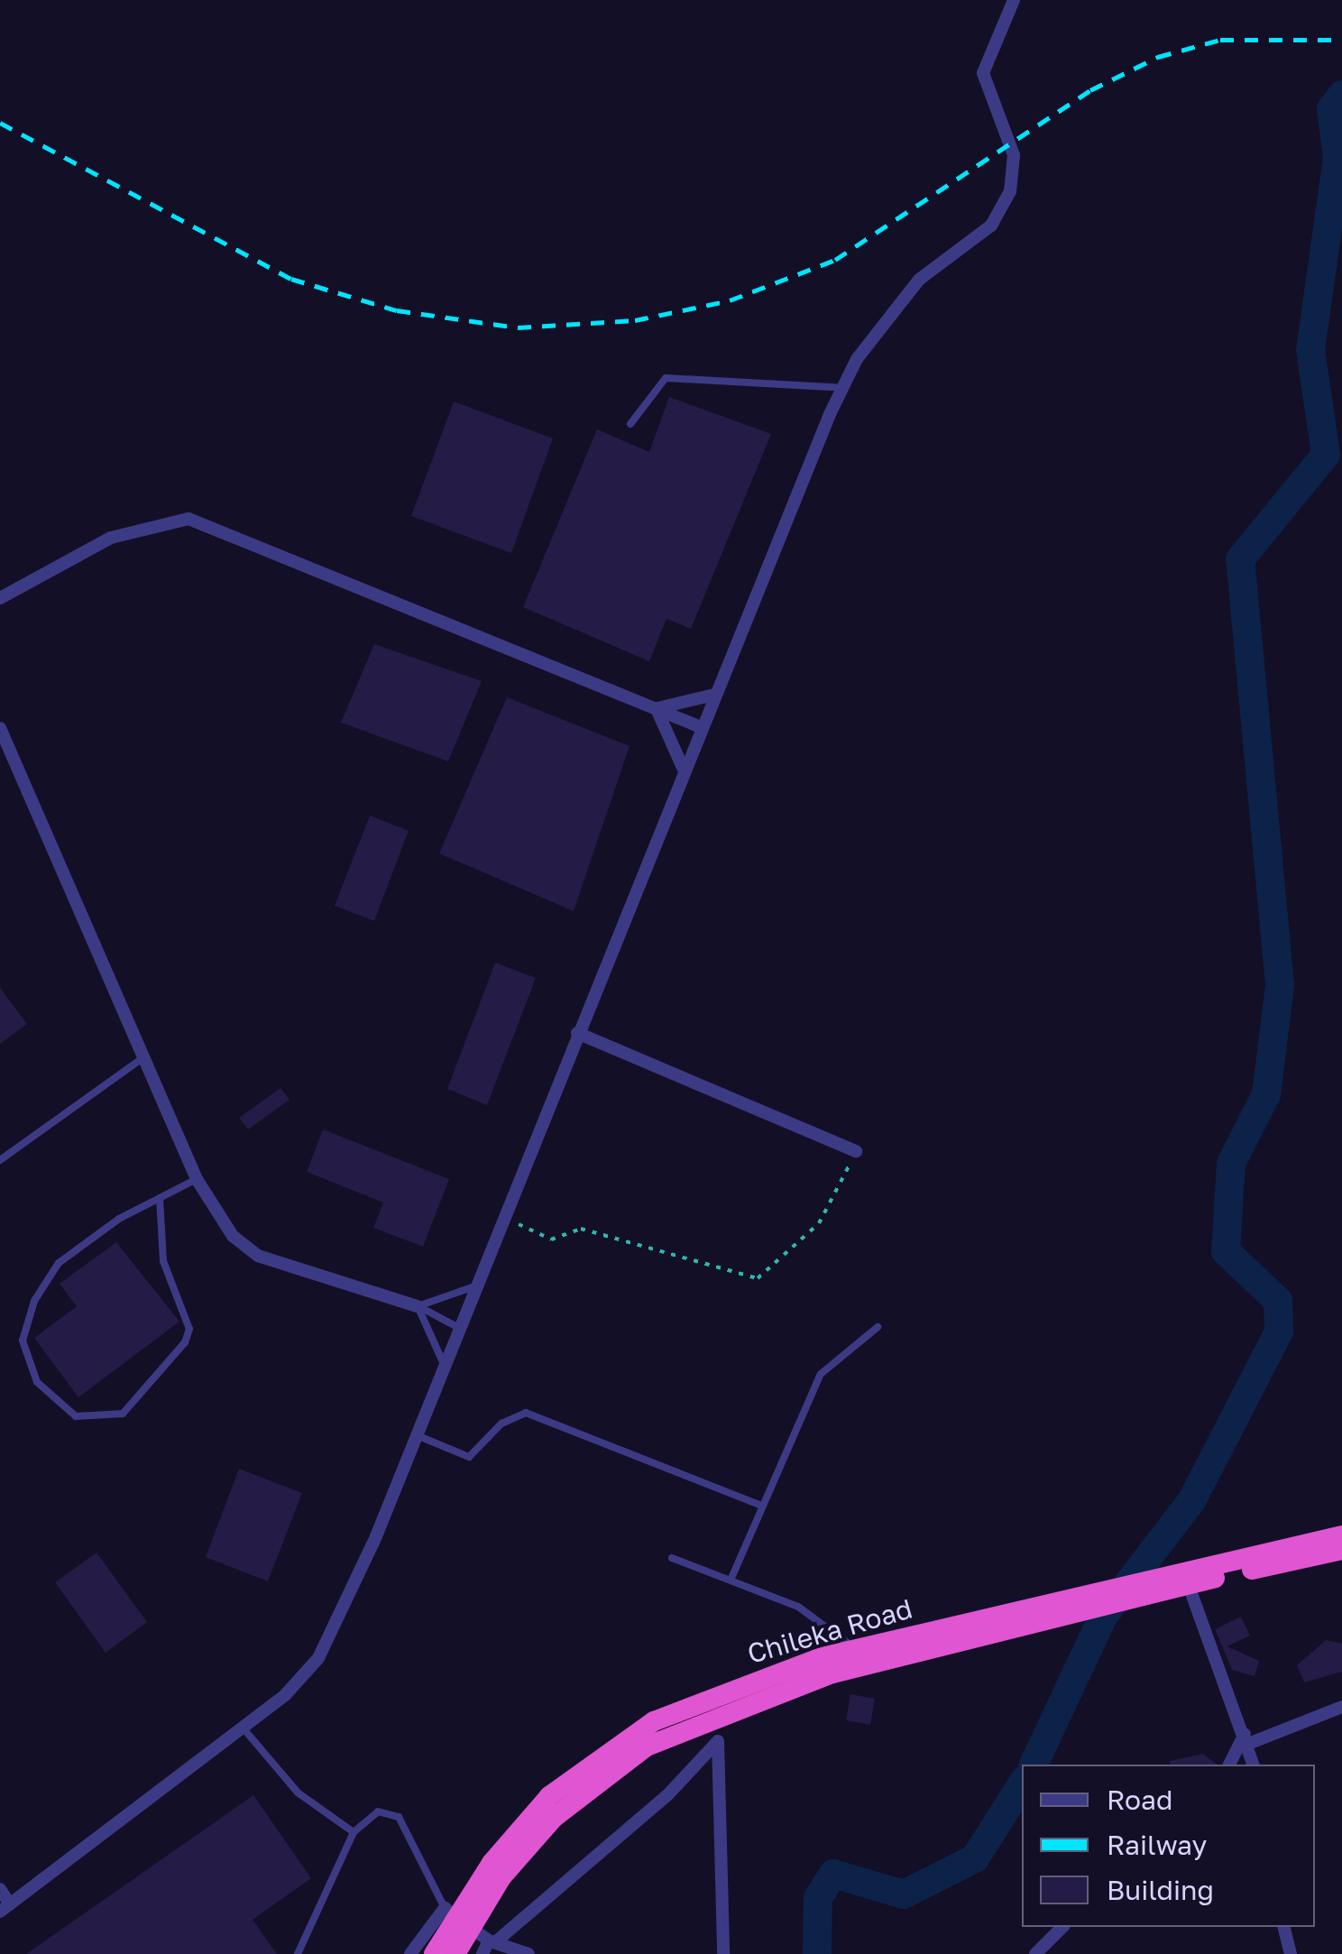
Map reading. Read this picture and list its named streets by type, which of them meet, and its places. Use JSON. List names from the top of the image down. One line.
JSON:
{"streets":{"highway":["Chileka Road"]},"legend":["Road","Railway","Building"]}
